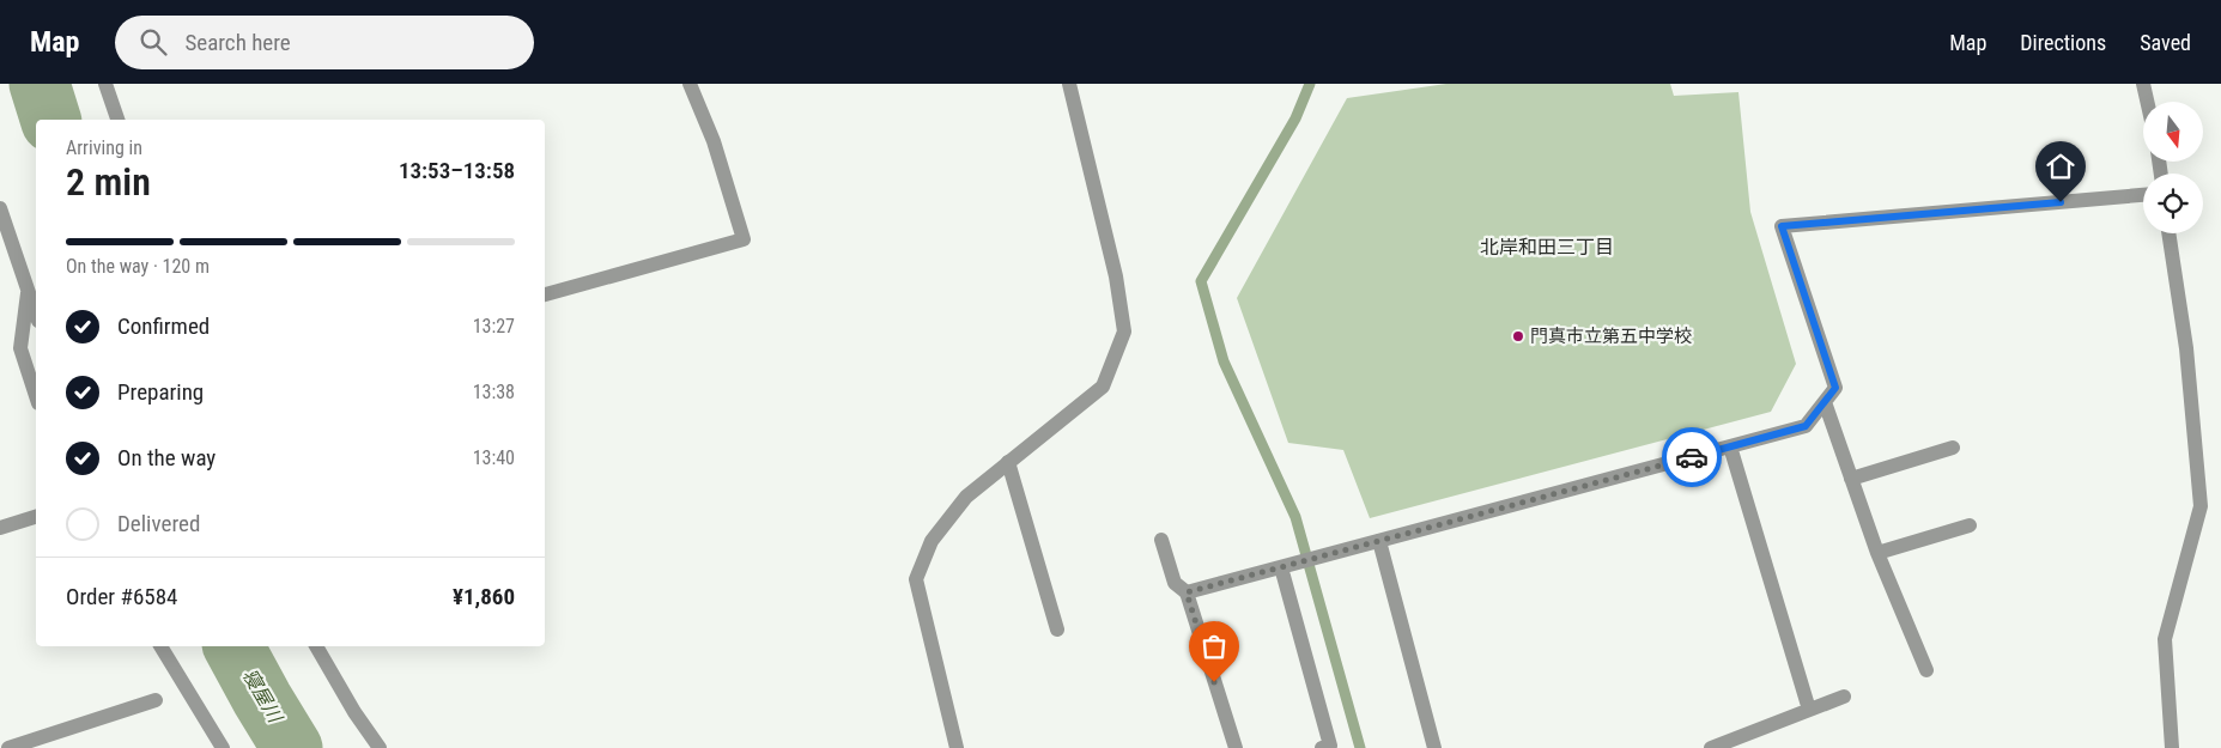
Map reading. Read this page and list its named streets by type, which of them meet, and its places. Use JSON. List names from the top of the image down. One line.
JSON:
{"districts":["北岸和田三丁目"],"water":["寝屋川"],"places":["門真市立第五中学校"],"north":"bottom","page":{"header":"Map","search":"Search here","nav":["Map","Directions","Saved"],"heading":["2 min","Arriving in","13:53–13:58"],"panel":["Order #6584","¥1,860"],"bar":"On the way · 120 m","list":[["Confirmed","13:27"],["Preparing","13:38"],["On the way","13:40"],"Delivered"]}}
